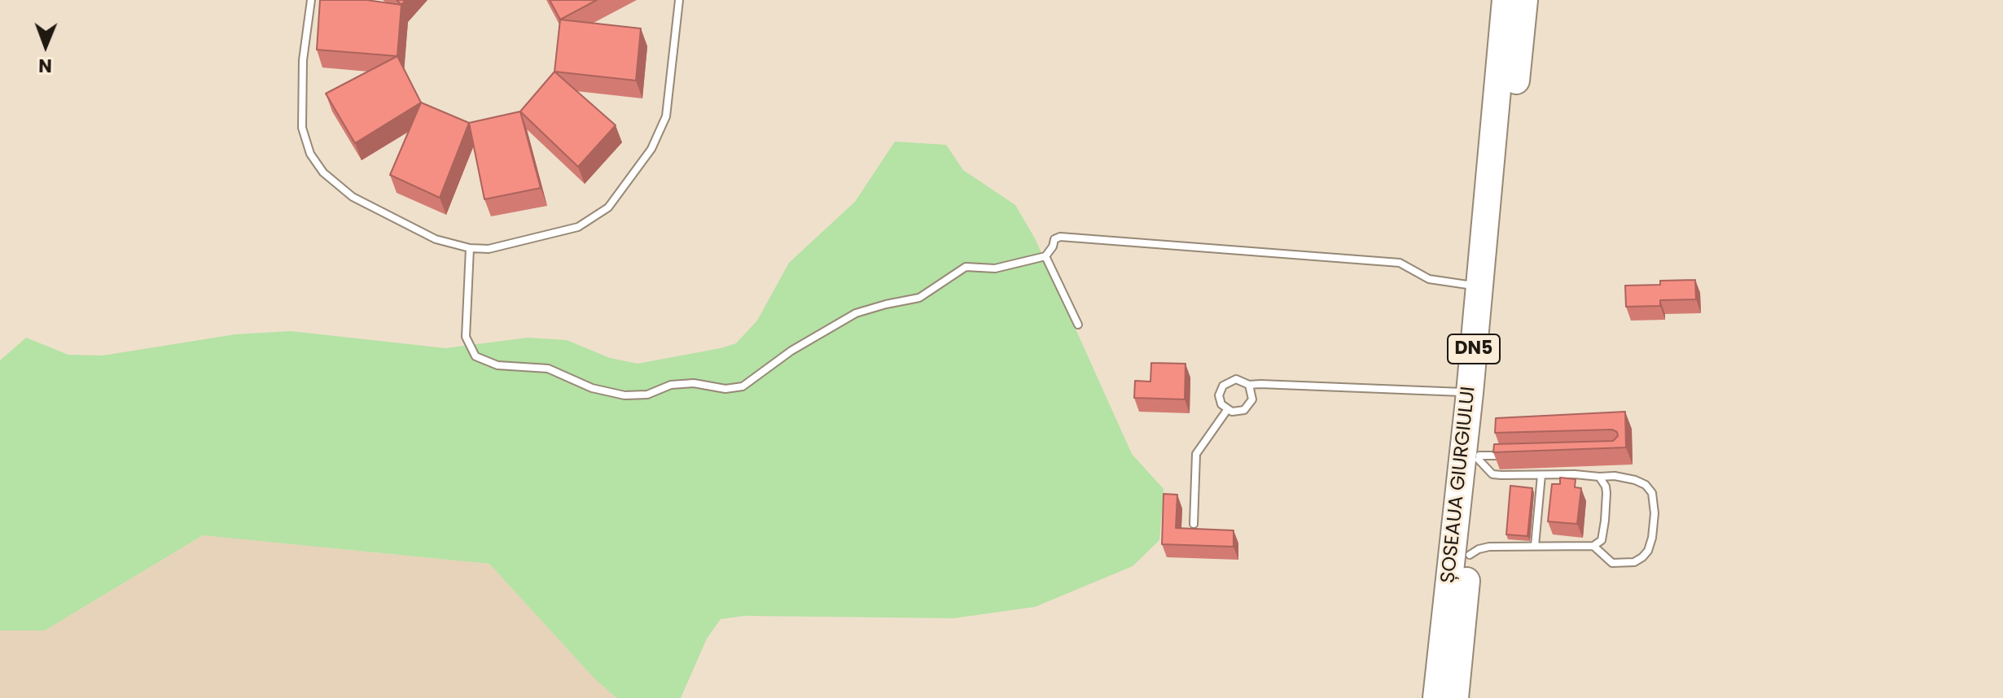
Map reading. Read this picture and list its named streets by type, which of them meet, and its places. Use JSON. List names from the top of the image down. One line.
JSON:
{"streets":{"highway":["DN5","ȘOSEAUA GIURGIULUI"]},"north":"bottom"}
